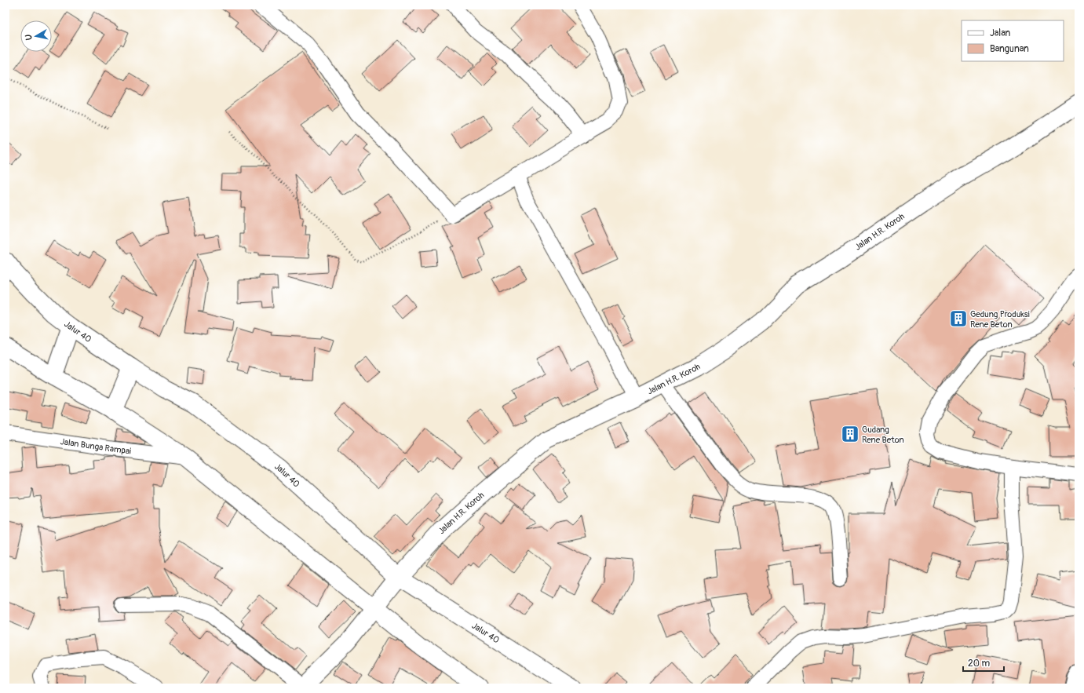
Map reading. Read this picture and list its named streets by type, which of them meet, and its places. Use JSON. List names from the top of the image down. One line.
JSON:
{"streets":{"main road":["Jalan H.R. Koroh","Jalur 40"],"street":["Jalan Bunga Rampai"]},"crossings":[["Jalan H.R. Koroh","Jalur 40"]],"places":{"building":["Gedung Produksi Rene Beton","Gudang Rene Beton"]},"legend":["Jalan","Bangunan"],"scale_bar":"20 m","north":"left"}
